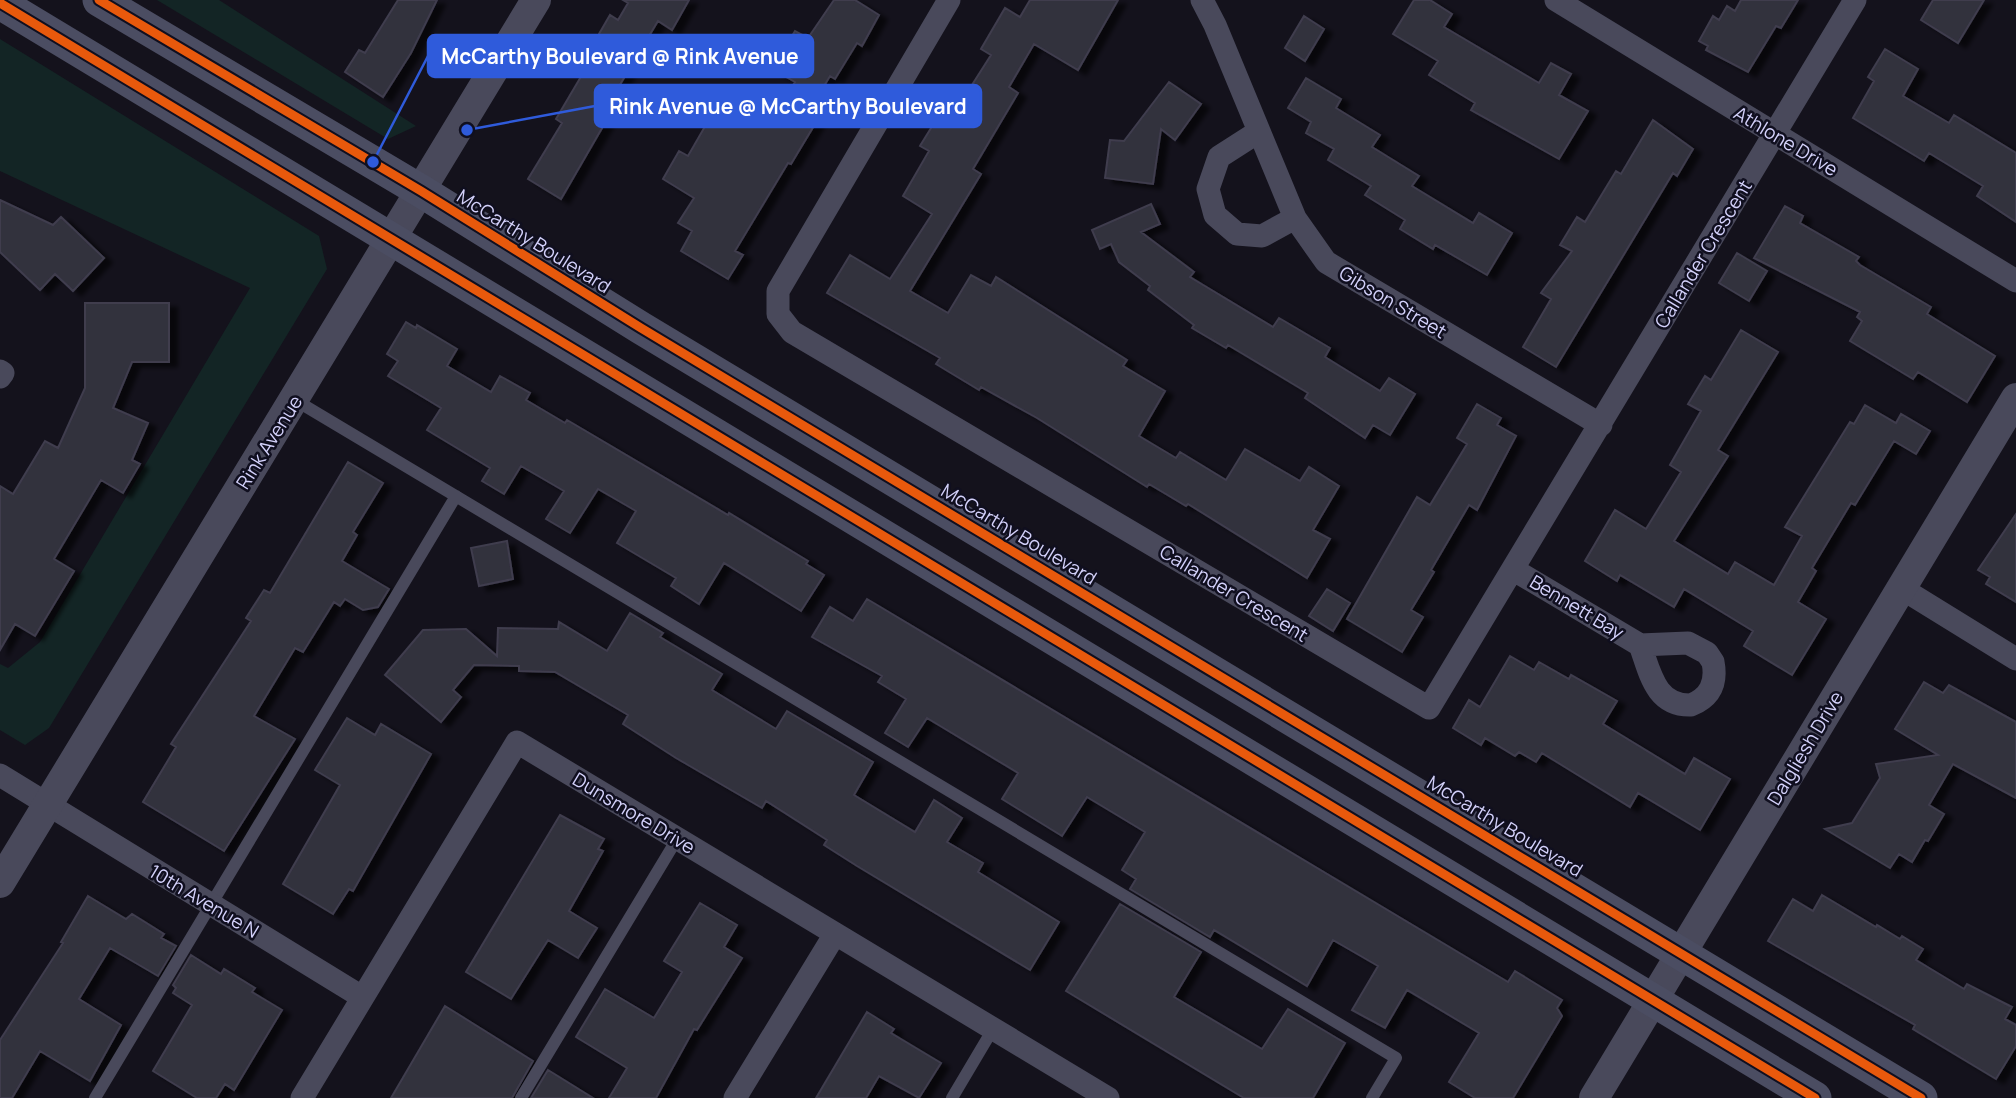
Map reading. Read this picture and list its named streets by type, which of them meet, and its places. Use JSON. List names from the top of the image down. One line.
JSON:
{"streets":{"main road":["McCarthy Boulevard"],"street":["Athlone Drive","Callander Crescent","Gibson Street","Rink Avenue","Bennett Bay","Dalgliesh Drive","Dunsmore Drive","10th Avenue N"]},"crossings":[["Athlone Drive","Callander Crescent"],["McCarthy Boulevard","Rink Avenue"],["McCarthy Boulevard","Dalgliesh Drive"],["Callander Crescent","Gibson Street"],["Callander Crescent","Bennett Bay"],["Rink Avenue","10th Avenue N"],["Dunsmore Drive","10th Avenue N"]],"places":["Rink Avenue @ McCarthy Boulevard","McCarthy Boulevard @ Rink Avenue"]}
